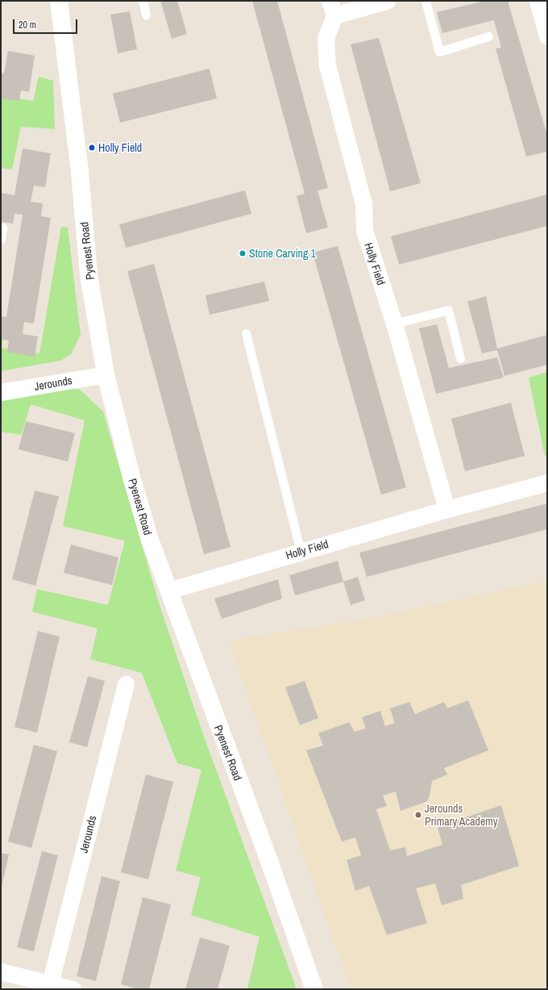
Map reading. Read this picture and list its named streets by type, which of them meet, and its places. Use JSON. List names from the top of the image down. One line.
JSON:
{"streets":{"street":["Pyenest Road","Holly Field","Jerounds"]},"crossings":[["Pyenest Road","Holly Field"],["Pyenest Road","Jerounds"]],"places":["Holly Field","Stone Carving 1","Jerounds Primary Academy"],"scale_bar":"20 m"}
